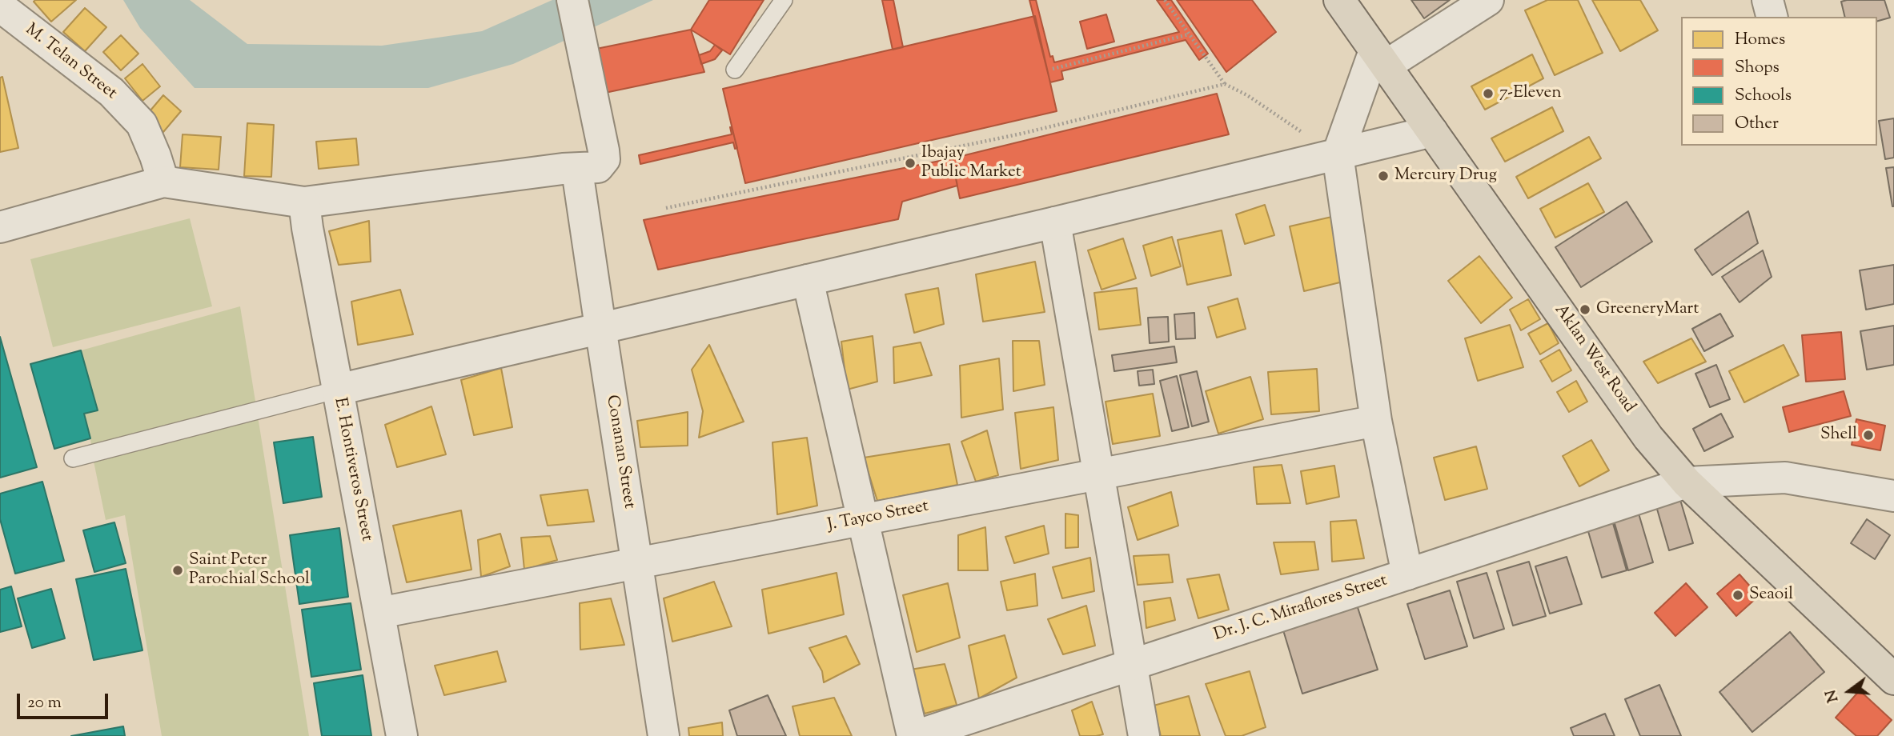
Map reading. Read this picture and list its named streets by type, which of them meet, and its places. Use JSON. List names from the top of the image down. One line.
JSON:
{"streets":{"main road":["Aklan West Road"],"street":["M. Telan Street","Conanan Street","E. Hontiveros Street","J. Tayco Street","Dr. J. C. Miraflores Street"]},"crossings":[["Aklan West Road","Dr. J. C. Miraflores Street"],["Conanan Street","J. Tayco Street"],["E. Hontiveros Street","J. Tayco Street"]],"places":["7-Eleven","Ibajay Public Market","Mercury Drug","GreeneryMart","Shell","Saint Peter Parochial School","Seaoil"],"legend":["Homes","Shops","Schools","Other"],"scale_bar":"20 m","north":"left"}
